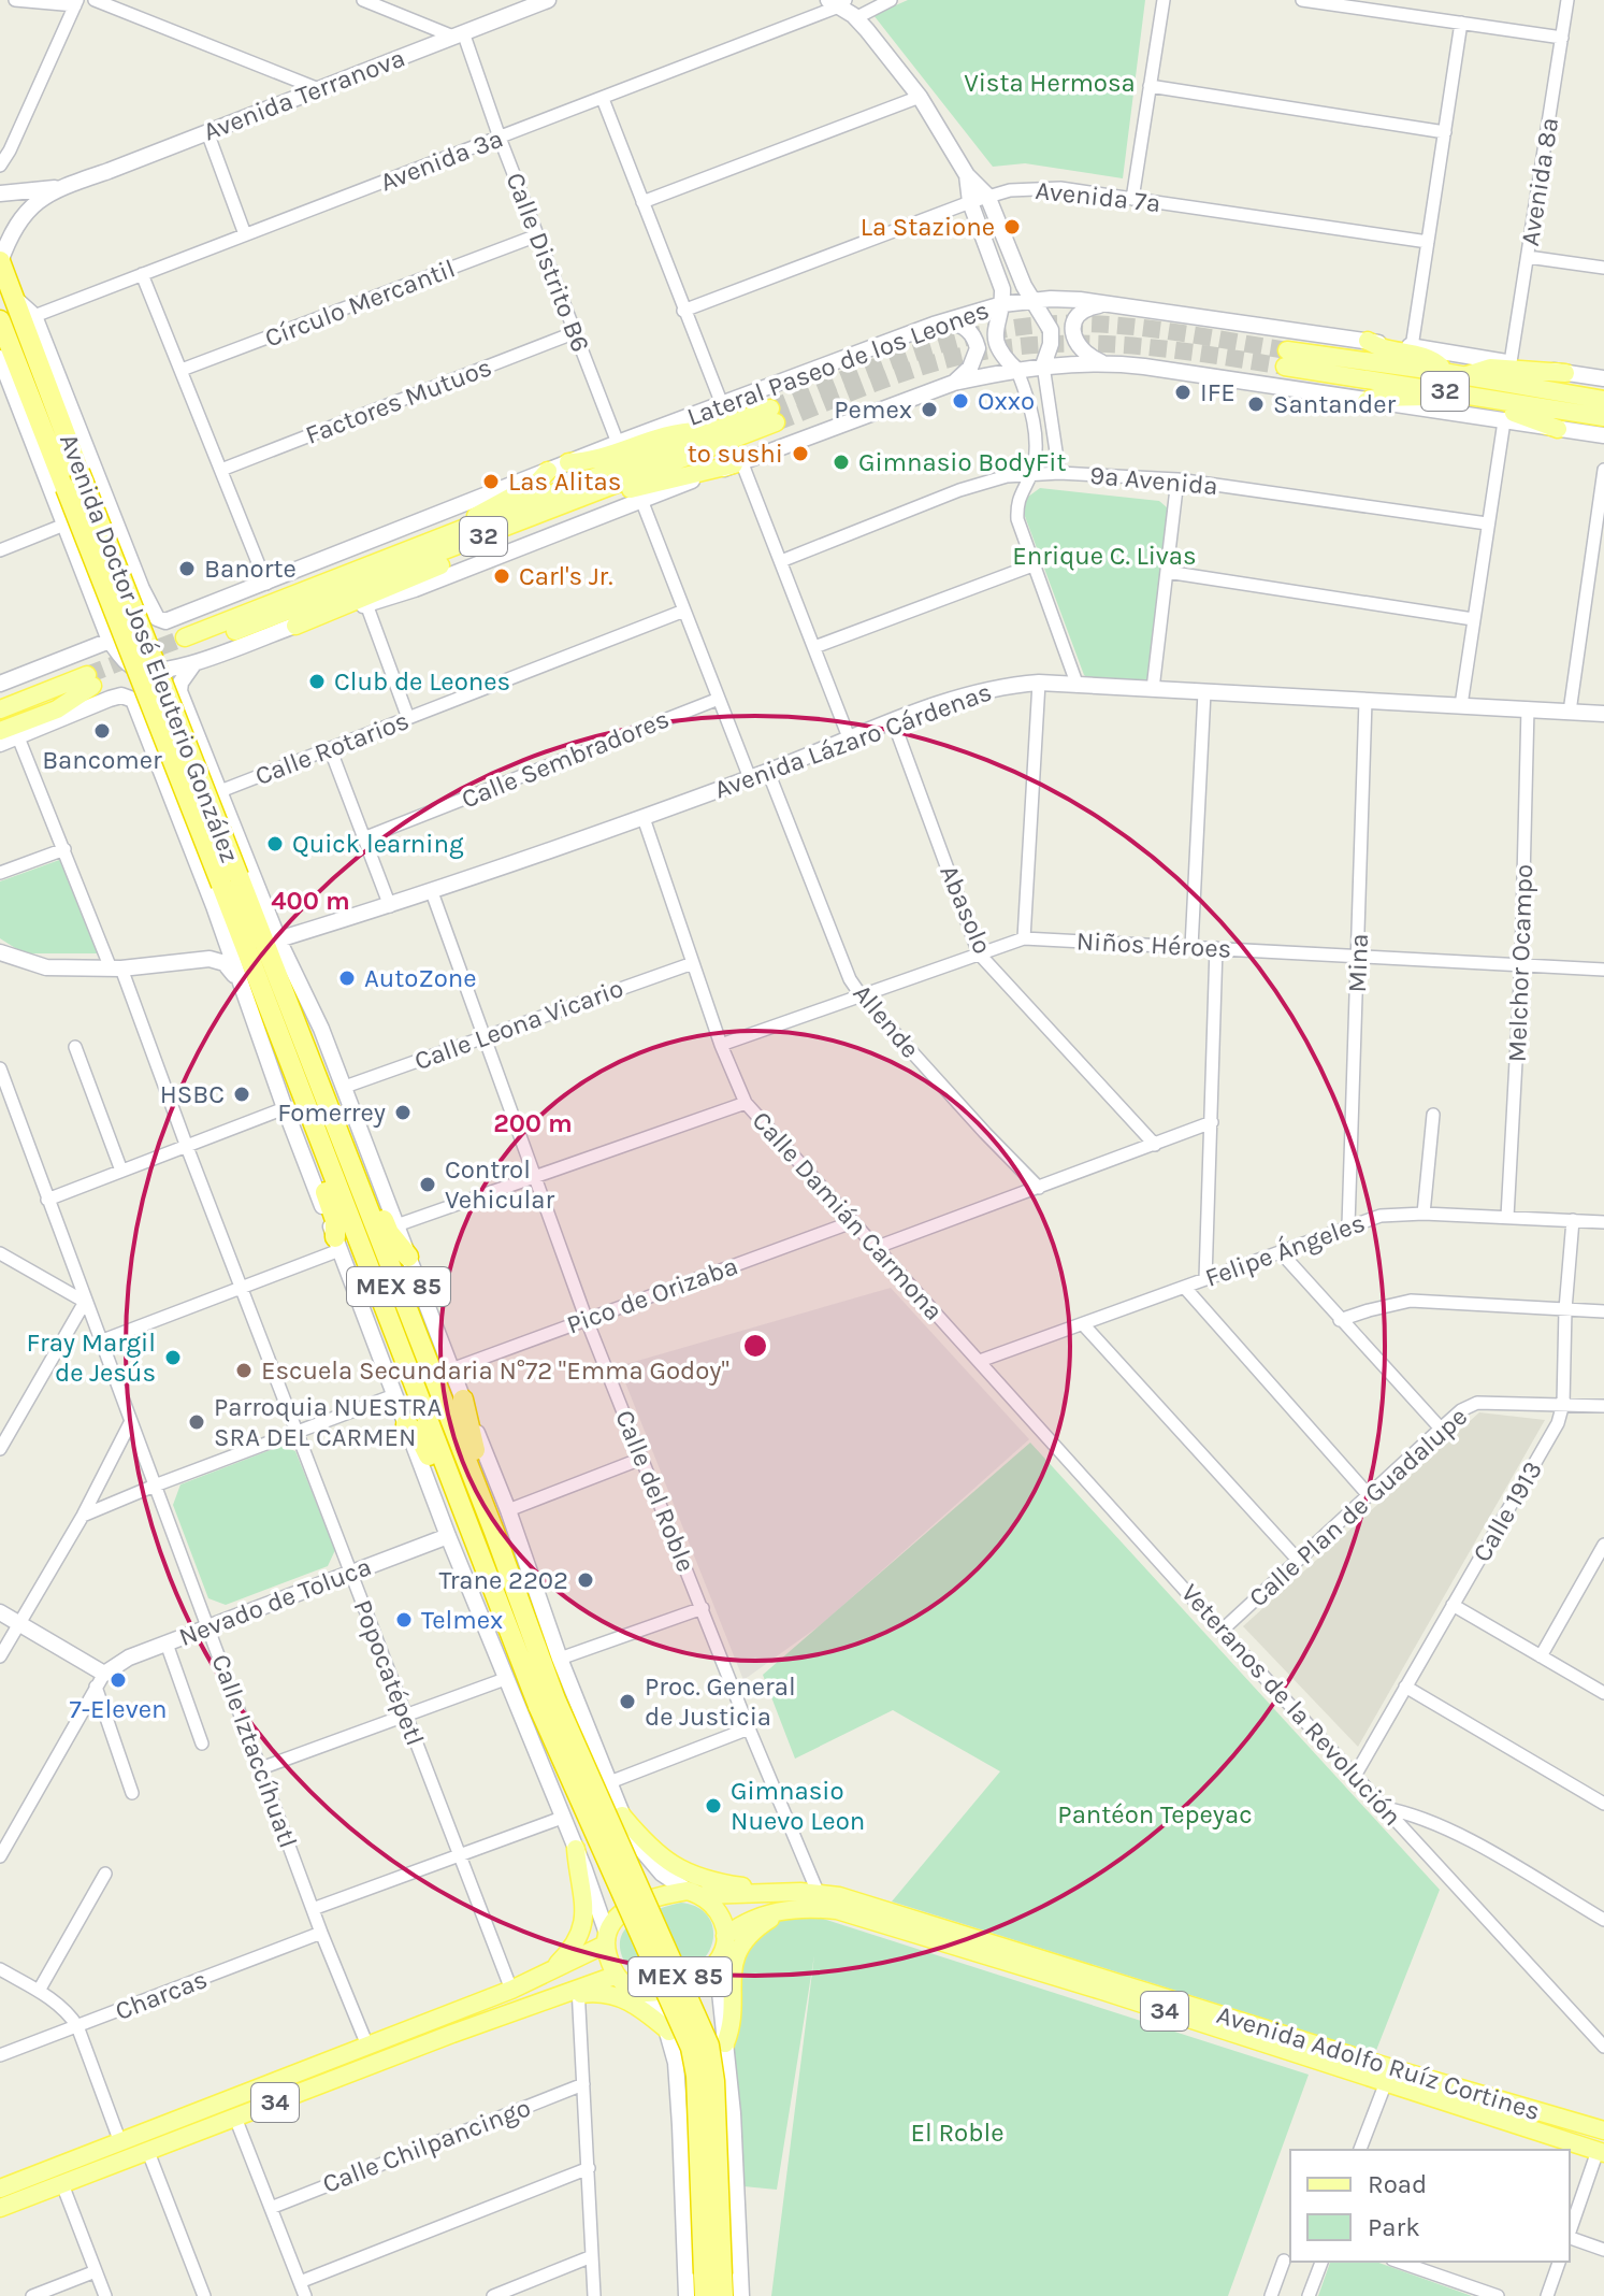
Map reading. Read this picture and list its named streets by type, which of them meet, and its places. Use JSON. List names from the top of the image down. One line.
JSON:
{"streets":{"highway":["Avenida Doctor José Eleuterio González","MEX 85"],"main road":["32","34","Avenida Adolfo Ruíz Cortines"],"street":["Avenida Terranova","Avenida 3a","Avenida 8a","Avenida 7a","Calle Distrito B6","Círculo Mercantil","Lateral Paseo de los Leones","Factores Mutuos","9a Avenida","Avenida Lázaro Cárdenas","Calle Rotarios","Calle Sembradores","Abasolo","Niños Héroes","Mina","Melchor Ocampo","Allende","Calle Leona Vicario","Calle Damián Carmona","Felipe Ángeles","Pico de Orizaba","Calle del Roble","Calle Plan de Guadalupe","Calle 1913","Nevado de Toluca","Popocatépetl","Veteranos de la Revolución","Calle Iztaccíhuatl","Charcas","Calle Chilpancingo"]},"crossings":[["Avenida Terranova","Calle Distrito B6"],["Avenida Terranova","Avenida Doctor José Eleuterio González"],["Avenida 3a","Calle Distrito B6"],["Avenida 3a","Lateral Paseo de los Leones"],["Avenida 8a","Lateral Paseo de los Leones"],["Calle Distrito B6","Círculo Mercantil"],["Calle Distrito B6","Lateral Paseo de los Leones"],["Calle Distrito B6","Factores Mutuos"],["Avenida Lázaro Cárdenas","Abasolo"],["Avenida Lázaro Cárdenas","Mina"],["Avenida Lázaro Cárdenas","Melchor Ocampo"],["Avenida Lázaro Cárdenas","Allende"],["Avenida Lázaro Cárdenas","Calle Damián Carmona"],["Avenida Lázaro Cárdenas","Calle del Roble"],["Abasolo","Niños Héroes"],["Niños Héroes","Mina"],["Niños Héroes","Melchor Ocampo"],["Niños Héroes","Allende"],["Niños Héroes","Calle Damián Carmona"],["Mina","Felipe Ángeles"],["Melchor Ocampo","Felipe Ángeles"],["Calle Leona Vicario","Calle Damián Carmona"],["Calle Leona Vicario","Calle del Roble"],["Calle Damián Carmona","Felipe Ángeles"],["Calle Damián Carmona","Pico de Orizaba"],["Calle Damián Carmona","Veteranos de la Revolución"],["Felipe Ángeles","Calle 1913"],["Felipe Ángeles","Veteranos de la Revolución"],["Pico de Orizaba","Calle del Roble"],["Calle del Roble","Avenida Adolfo Ruíz Cortines"],["Calle Plan de Guadalupe","Calle 1913"],["Calle Plan de Guadalupe","Veteranos de la Revolución"],["Calle 1913","Veteranos de la Revolución"],["Nevado de Toluca","Popocatépetl"],["Nevado de Toluca","Calle Iztaccíhuatl"],["Popocatépetl","34"],["Calle Iztaccíhuatl","Charcas"],["Calle Iztaccíhuatl","34"],["34","Avenida Adolfo Ruíz Cortines"]],"parks":["Vista Hermosa","Enrique C. Livas","Pantéon Tepeyac","El Roble"],"places":["La Stazione","IFE","Oxxo","Santander","Pemex","to sushi","Gimnasio BodyFit","Las Alitas","Banorte","Carl's Jr.","Club de Leones","Bancomer","Quick learning","AutoZone","HSBC","Fomerrey","Control Vehicular","Fray Margil de Jesús","Escuela Secundaria N°72 \"Emma Godoy\"","Parroquia NUESTRA SRA DEL CARMEN","Trane 2202","Telmex","7-Eleven","Proc. General de Justicia","Gimnasio Nuevo Leon"],"legend":["Road","Park"],"rings":["400 m","200 m"]}
